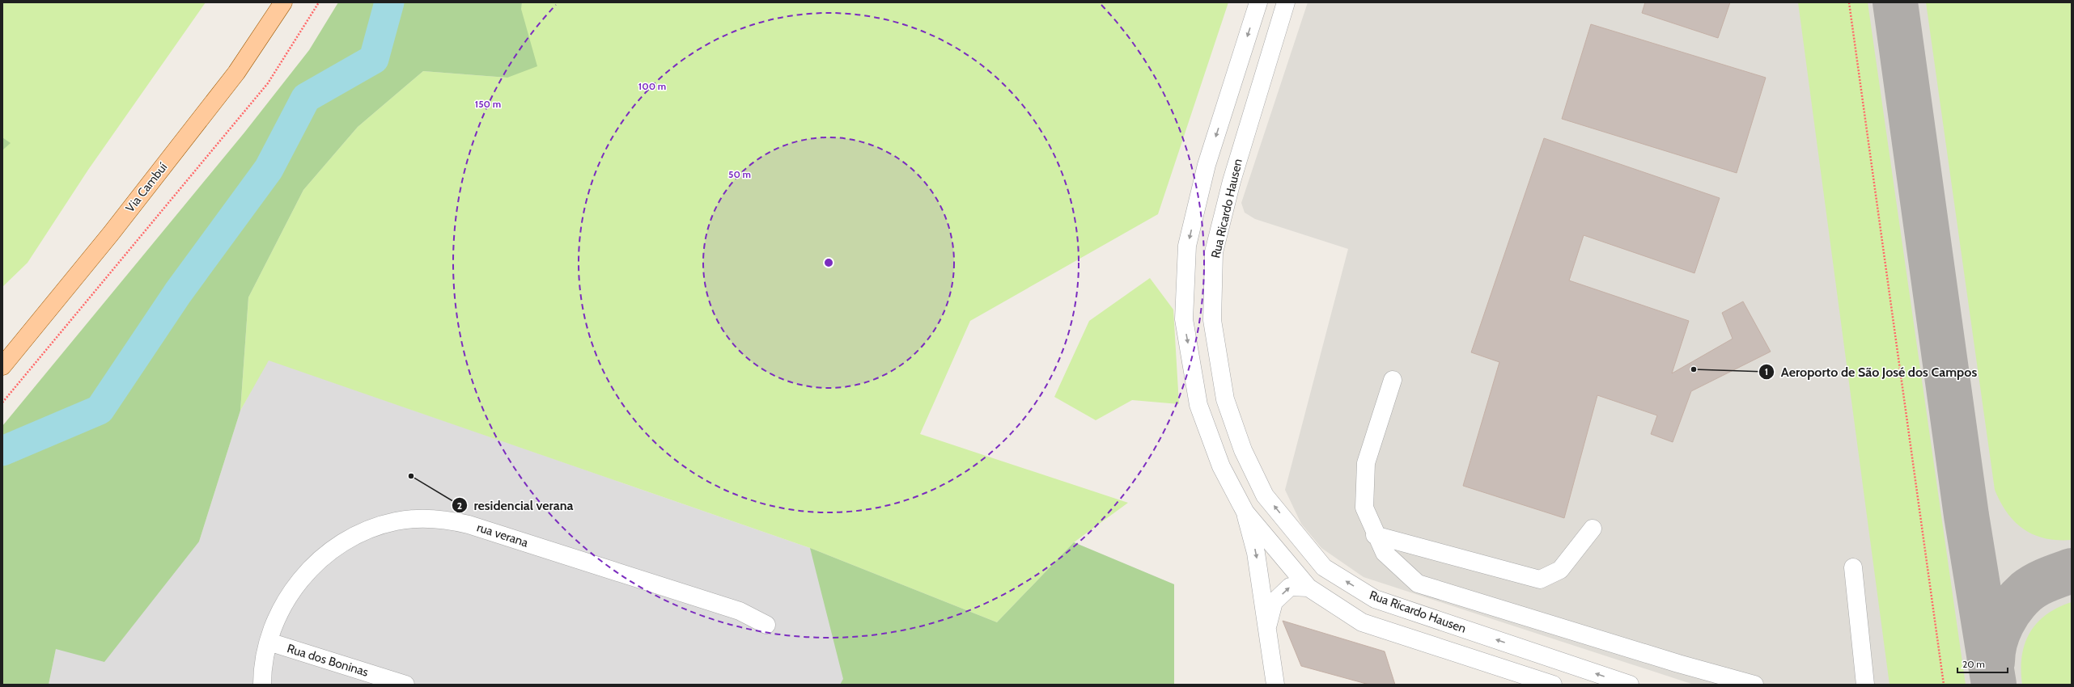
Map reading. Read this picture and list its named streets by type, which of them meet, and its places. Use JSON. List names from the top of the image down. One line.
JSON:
{"streets":{"main road":["Via Cambuí"],"street":["Rua Ricardo Hausen","rua verana","Rua dos Boninas"]},"crossings":[["rua verana","Rua dos Boninas"]],"one_way":["Rua Ricardo Hausen"],"places":["Aeroporto de São José dos Campos","residencial verana"],"scale_bar":"20 m","rings":["100 m","150 m","50 m"]}
